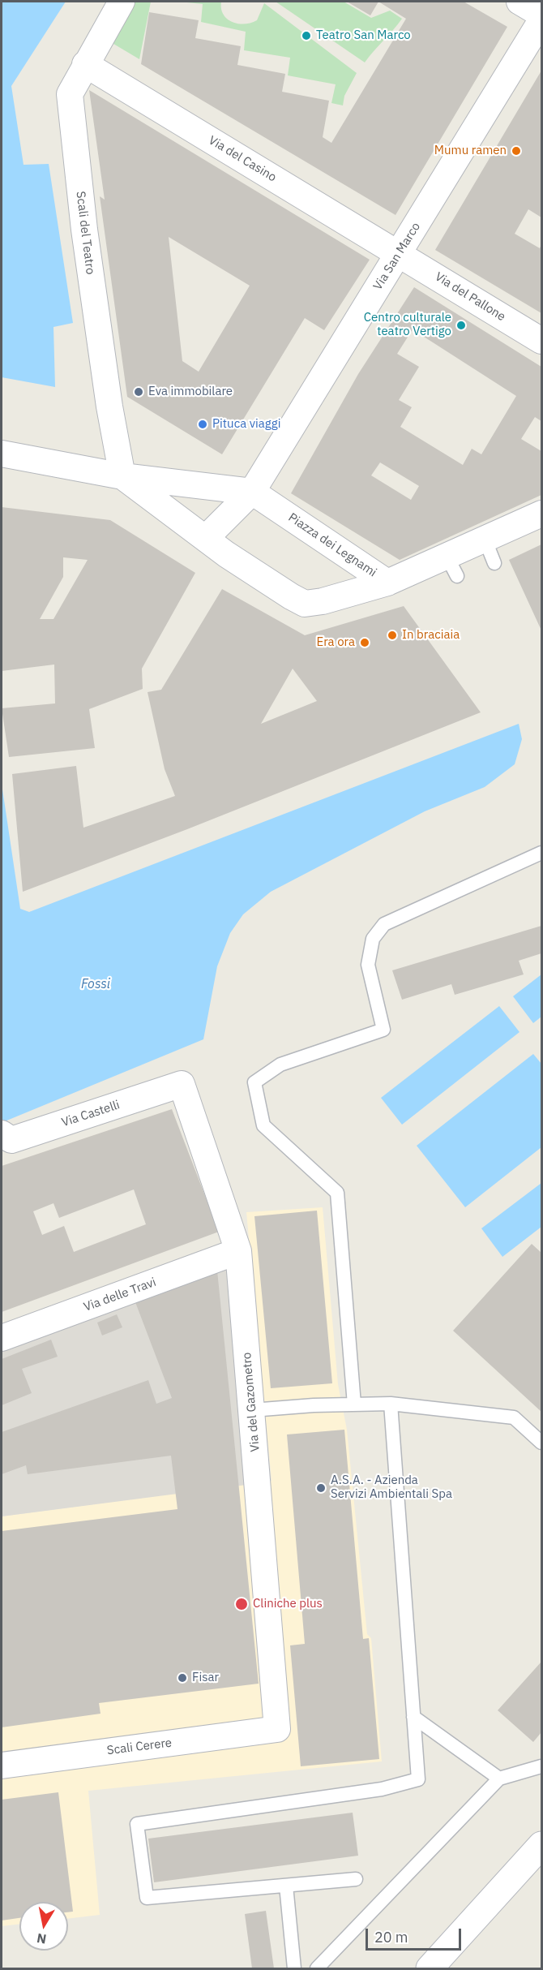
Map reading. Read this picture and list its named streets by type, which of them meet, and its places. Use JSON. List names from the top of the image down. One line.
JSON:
{"streets":{"street":["Via del Casino","Scali del Teatro","Via San Marco","Via del Pallone","Piazza dei Legnami","Via Castelli","Via delle Travi","Via del Gazometro","Scali Cerere"]},"crossings":[["Via del Casino","Scali del Teatro"],["Via del Casino","Via San Marco"],["Via del Casino","Via del Pallone"],["Scali del Teatro","Piazza dei Legnami"],["Via San Marco","Via del Pallone"],["Via San Marco","Piazza dei Legnami"],["Via Castelli","Via del Gazometro"],["Via delle Travi","Via del Gazometro"],["Via del Gazometro","Scali Cerere"]],"water":["Fossi"],"places":["Teatro San Marco","Mumu ramen","Centro culturale teatro Vertigo","Eva immobilare","Pituca viaggi","In braciaia","Era ora","A.S.A. - Azienda Servizi Ambientali Spa","Cliniche plus","Fisar"],"scale_bar":"20 m","north":"bottom"}
